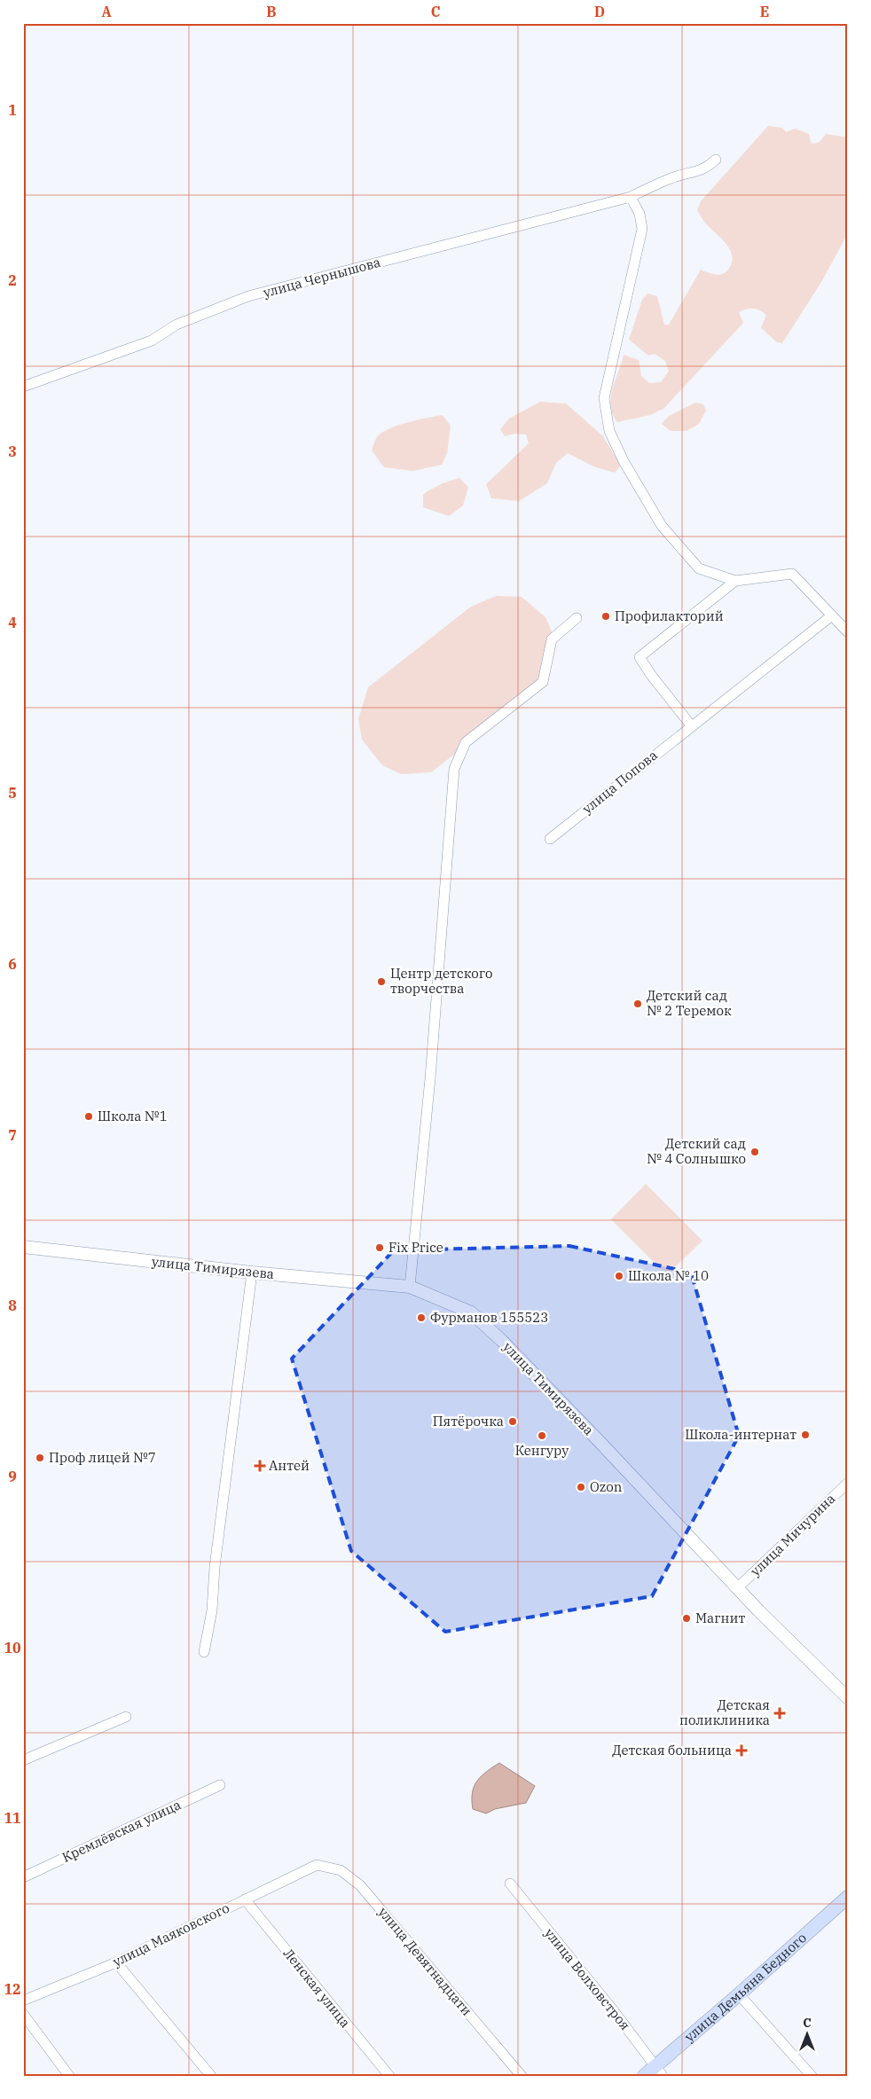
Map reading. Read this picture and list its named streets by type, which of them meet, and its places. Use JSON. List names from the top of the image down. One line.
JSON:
{"streets":{"main road":["улица Демьяна Бедного"],"street":["улица Чернышова","улица Попова","улица Тимирязева","улица Мичурина","Кремлёвская улица","улица Маяковского","улица Девятнадцати","улица Волховстроя","Ленская улица"]},"crossings":[["улица Тимирязева","улица Мичурина"],["улица Маяковского","улица Девятнадцати"],["улица Маяковского","Ленская улица"],["улица Волховстроя","улица Демьяна Бедного"]],"places":{"other":["Профилакторий","Центр детского творчества","Детский сад № 2 Теремок","Школа №1","Детский сад № 4 Солнышко","Fix Price","Школа № 10","Фурманов 155523","Пятёрочка","Школа-интернат","Кенгуру","Проф лицей №7","Ozon","Магнит"],"health":["Антей","Детская поликлиника","Детская больница"]},"north":"top","grid":{"columns":["A","B","C","D","E"],"rows":["1","2","3","4","5","6","7","8","9","10","11","12"]}}
